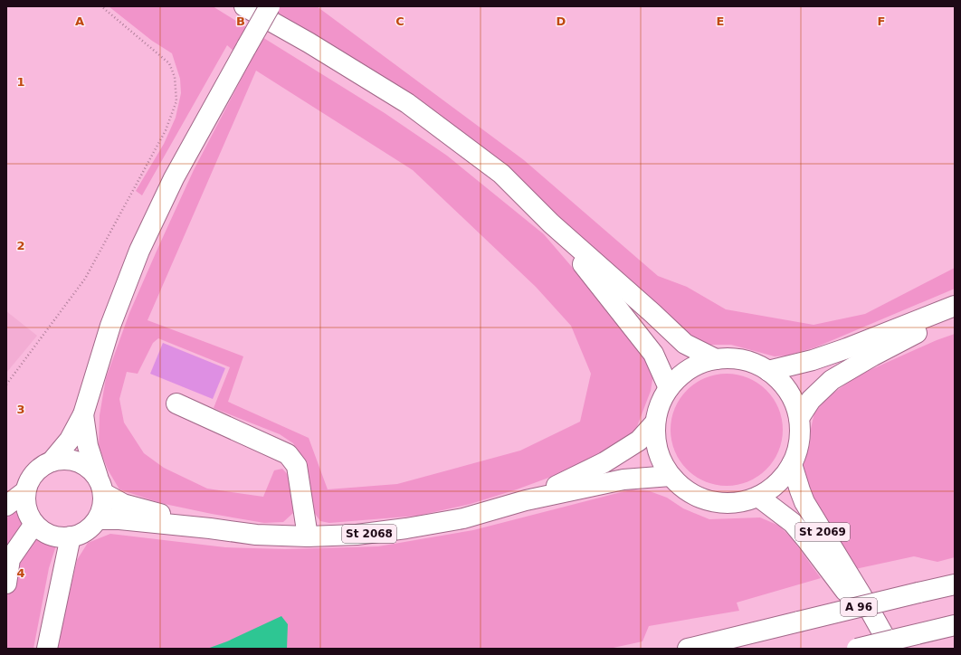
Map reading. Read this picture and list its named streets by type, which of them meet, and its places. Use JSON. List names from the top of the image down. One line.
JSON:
{"streets":{"main road":["St 2069","St 2068","A 96"]},"grid":{"columns":["A","B","C","D","E","F"],"rows":["1","2","3","4"]}}
